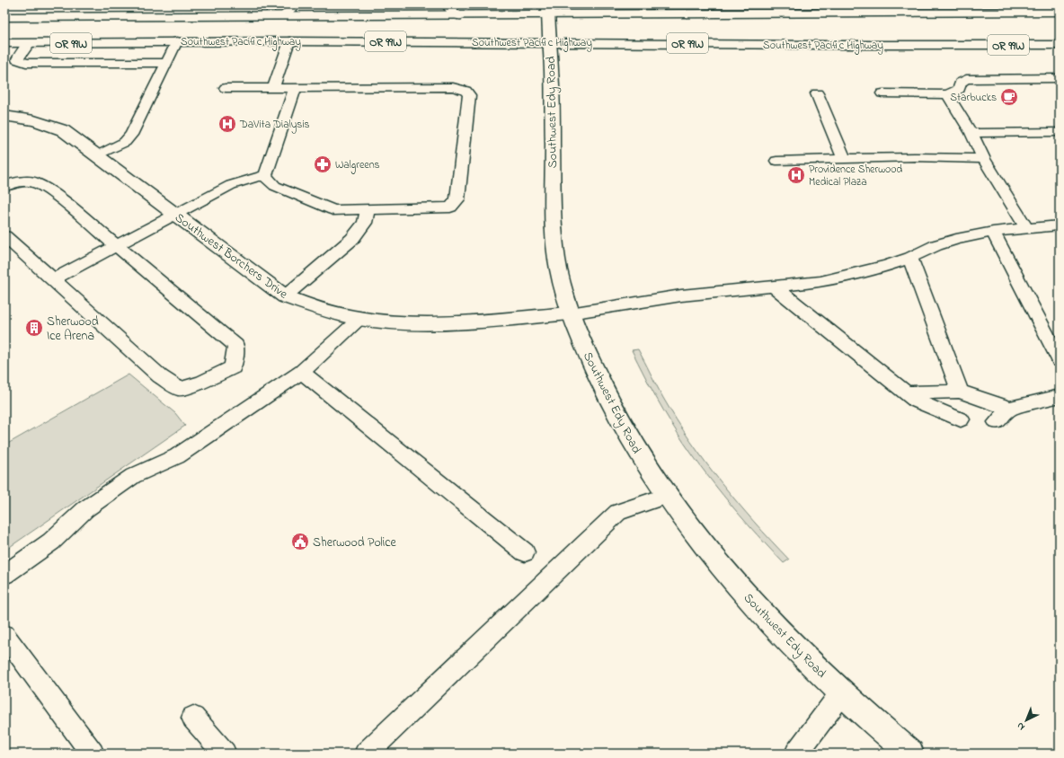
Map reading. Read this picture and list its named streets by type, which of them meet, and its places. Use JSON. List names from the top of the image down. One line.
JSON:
{"streets":{"main road":["Southwest Pacific Highway","OR 99W","Southwest Edy Road","Southwest Borchers Drive"]},"crossings":[["Southwest Pacific Highway","Southwest Edy Road"],["Southwest Edy Road","Southwest Borchers Drive"]],"places":{"cafe":["Starbucks"],"hospital":["DaVita Dialysis","Providence Sherwood Medical Plaza"],"pharmacy":["Walgreens"],"building":["Sherwood Ice Arena"],"public building":["Sherwood Police"]},"north":"bottom left"}
